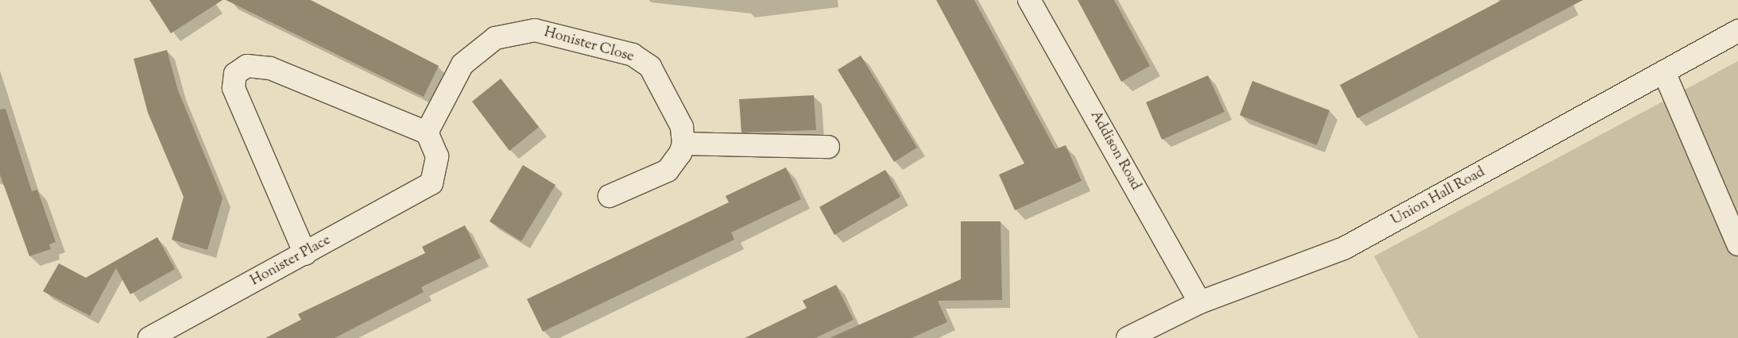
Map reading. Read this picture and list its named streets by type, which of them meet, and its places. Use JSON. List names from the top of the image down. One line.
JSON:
{"streets":{"street":["Honister Close","Addison Road","Union Hall Road","Honister Place"]},"crossings":[["Honister Close","Honister Place"],["Addison Road","Union Hall Road"]]}
